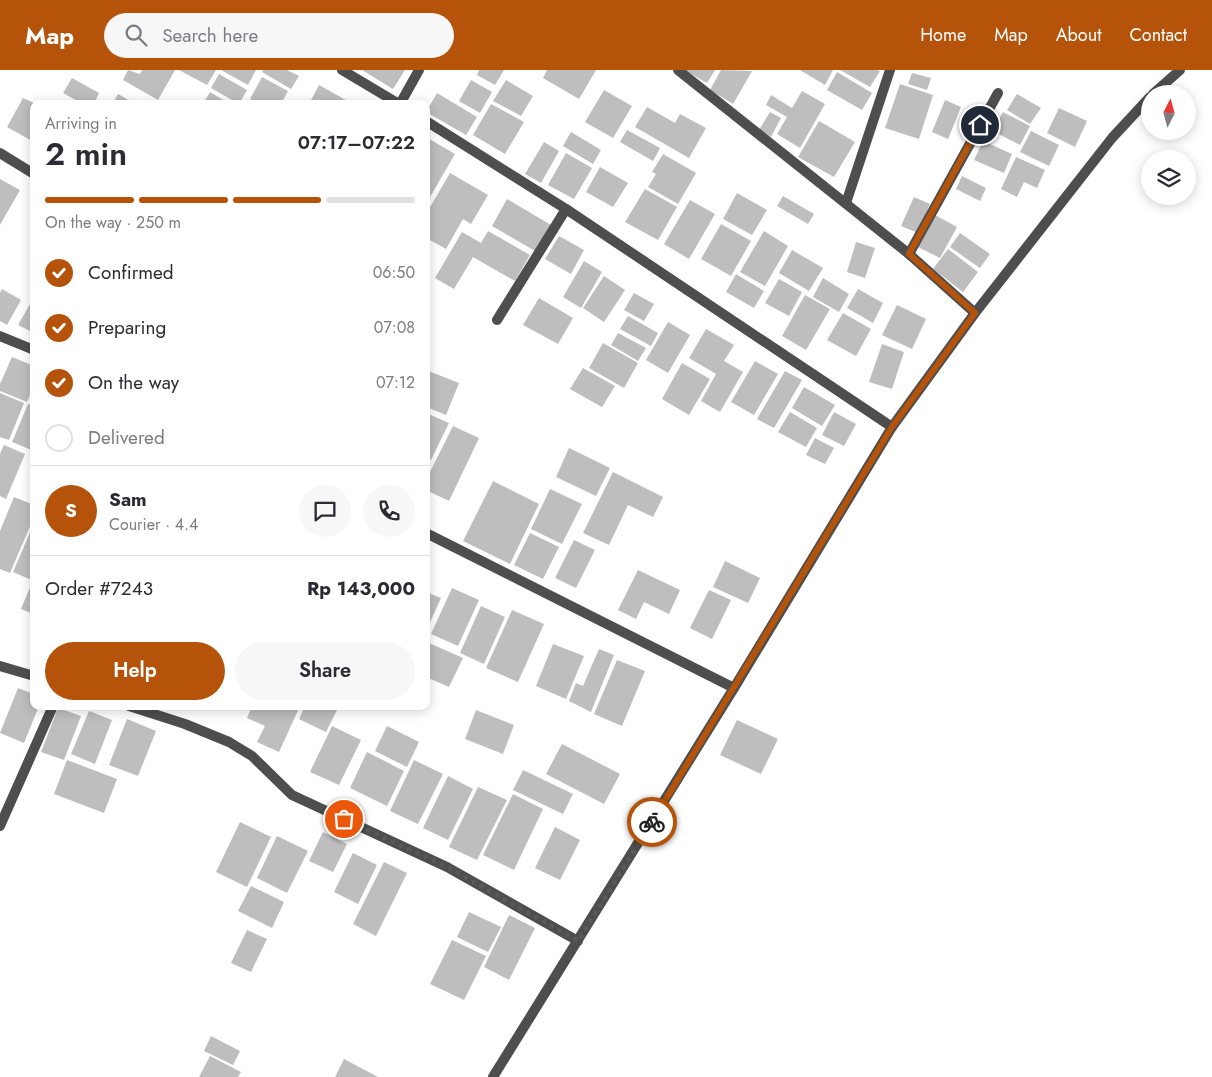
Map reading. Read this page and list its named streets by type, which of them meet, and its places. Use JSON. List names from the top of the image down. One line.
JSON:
{"north":"top","page":{"header":"Map","search":"Search here","nav":["Home","Map","About","Contact"],"heading":["2 min","Arriving in","07:17–07:22"],"panel":["Sam","Courier · 4.4","Order #7243","Rp 143,000"],"bar":"On the way · 250 m","list":[["Confirmed","06:50"],["Preparing","07:08"],["On the way","07:12"],"Delivered"],"round":"S","buttons":["Help","Share"]}}
